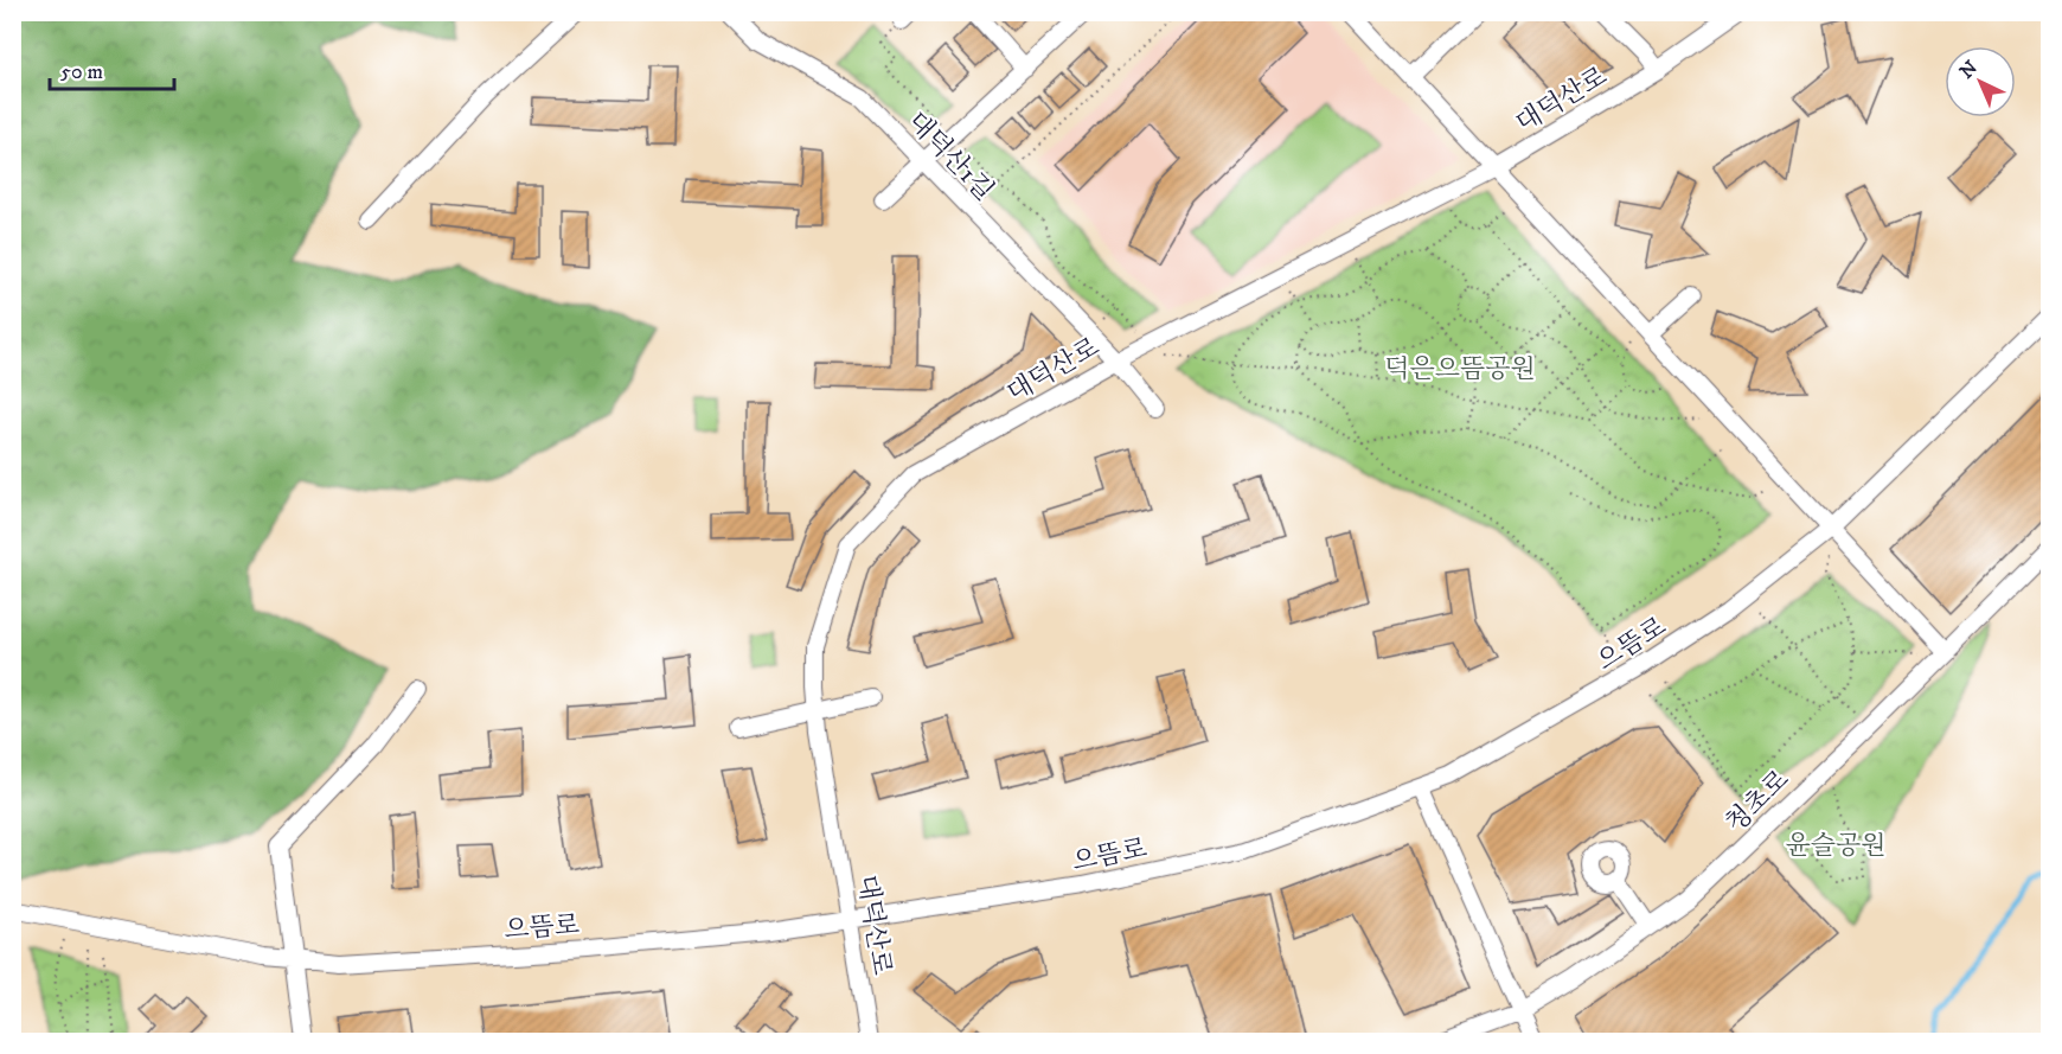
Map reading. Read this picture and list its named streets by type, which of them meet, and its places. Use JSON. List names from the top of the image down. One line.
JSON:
{"streets":{"street":["대덕산로","대덕산1길","으뜸로","청초로"]},"crossings":[["대덕산로","대덕산1길"],["대덕산로","으뜸로"]],"parks":["덕은으뜸공원","윤슬공원"],"scale_bar":"50 m","north":"top left"}
